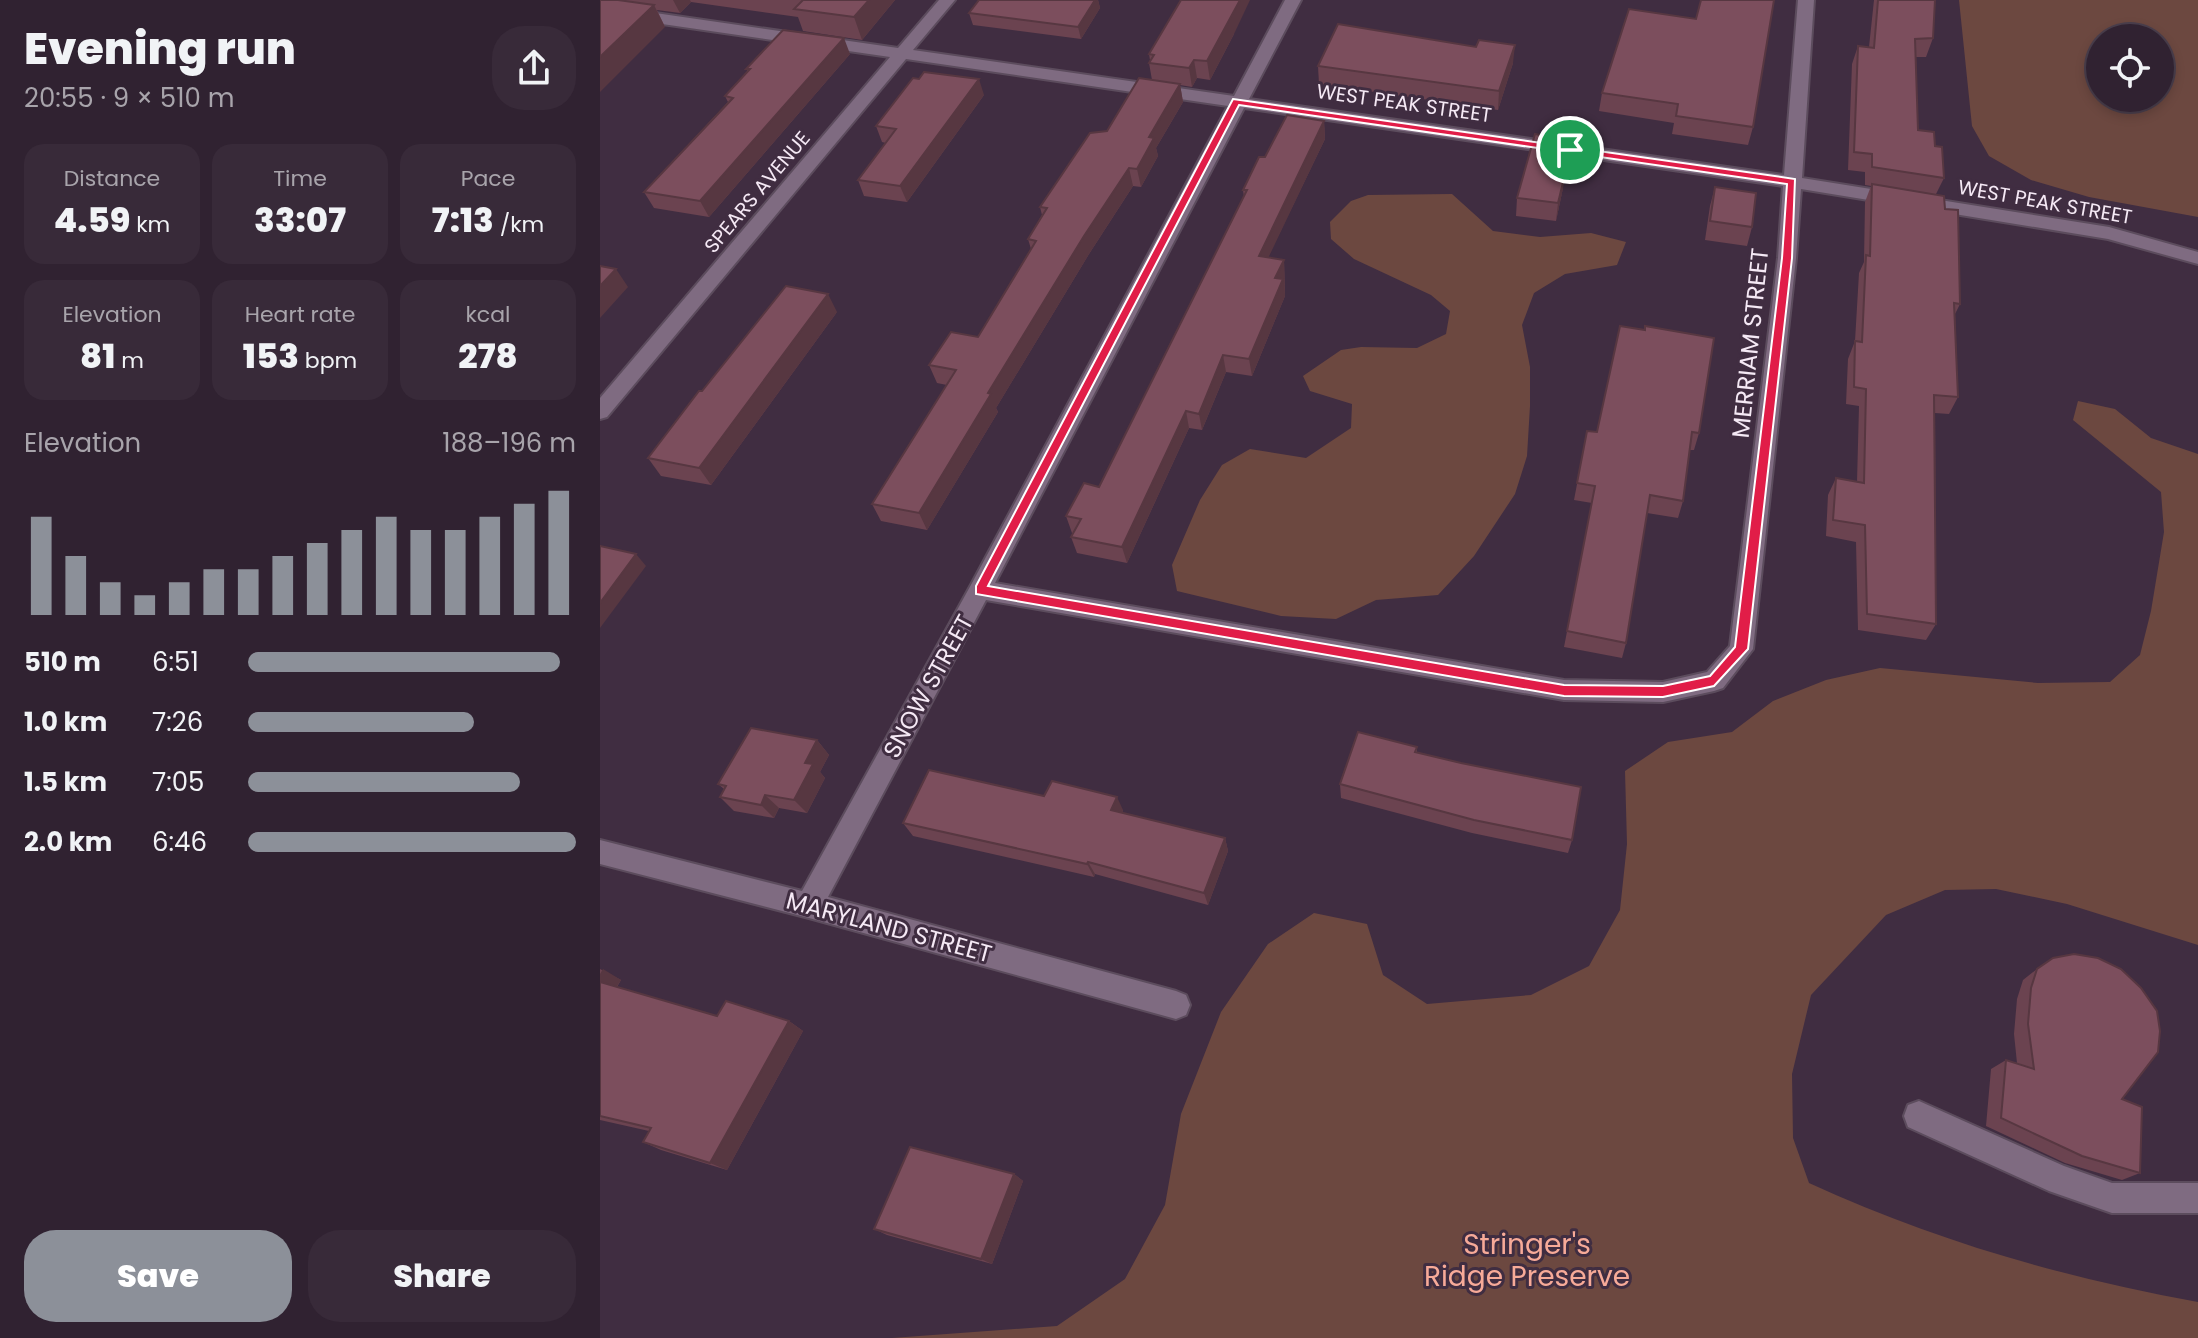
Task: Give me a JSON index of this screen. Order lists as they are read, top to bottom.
{
  "streets": {
    "street": [
      "WEST PEAK STREET",
      "SPEARS AVENUE",
      "MERRIAM STREET",
      "SNOW STREET",
      "MARYLAND STREET"
    ]
  },
  "crossings": [
    ["WEST PEAK STREET", "SPEARS AVENUE"],
    ["WEST PEAK STREET", "MERRIAM STREET"],
    ["WEST PEAK STREET", "SNOW STREET"],
    ["MERRIAM STREET", "SNOW STREET"],
    ["SNOW STREET", "MARYLAND STREET"]
  ],
  "parks": ["Stringer's Ridge Preserve"],
  "page": {
    "heading": ["Evening run", "20:55 · 9 × 510 m"],
    "stats": [
      ["Distance", "4.59 km"],
      ["Time", "33:07"],
      ["Pace", "7:13 /km"],
      ["Elevation", "81 m"],
      ["Heart rate", "153 bpm"],
      ["kcal", "278"]
    ],
    "chart": ["Elevation", "188–196 m"],
    "list": [
      {
        "name": "510 m",
        "note": "6:51"
      },
      {
        "name": "1.0 km",
        "note": "7:26"
      },
      {
        "name": "1.5 km",
        "note": "7:05"
      },
      {
        "name": "2.0 km",
        "note": "6:46"
      }
    ],
    "buttons": ["Save", "Share"]
  }
}
